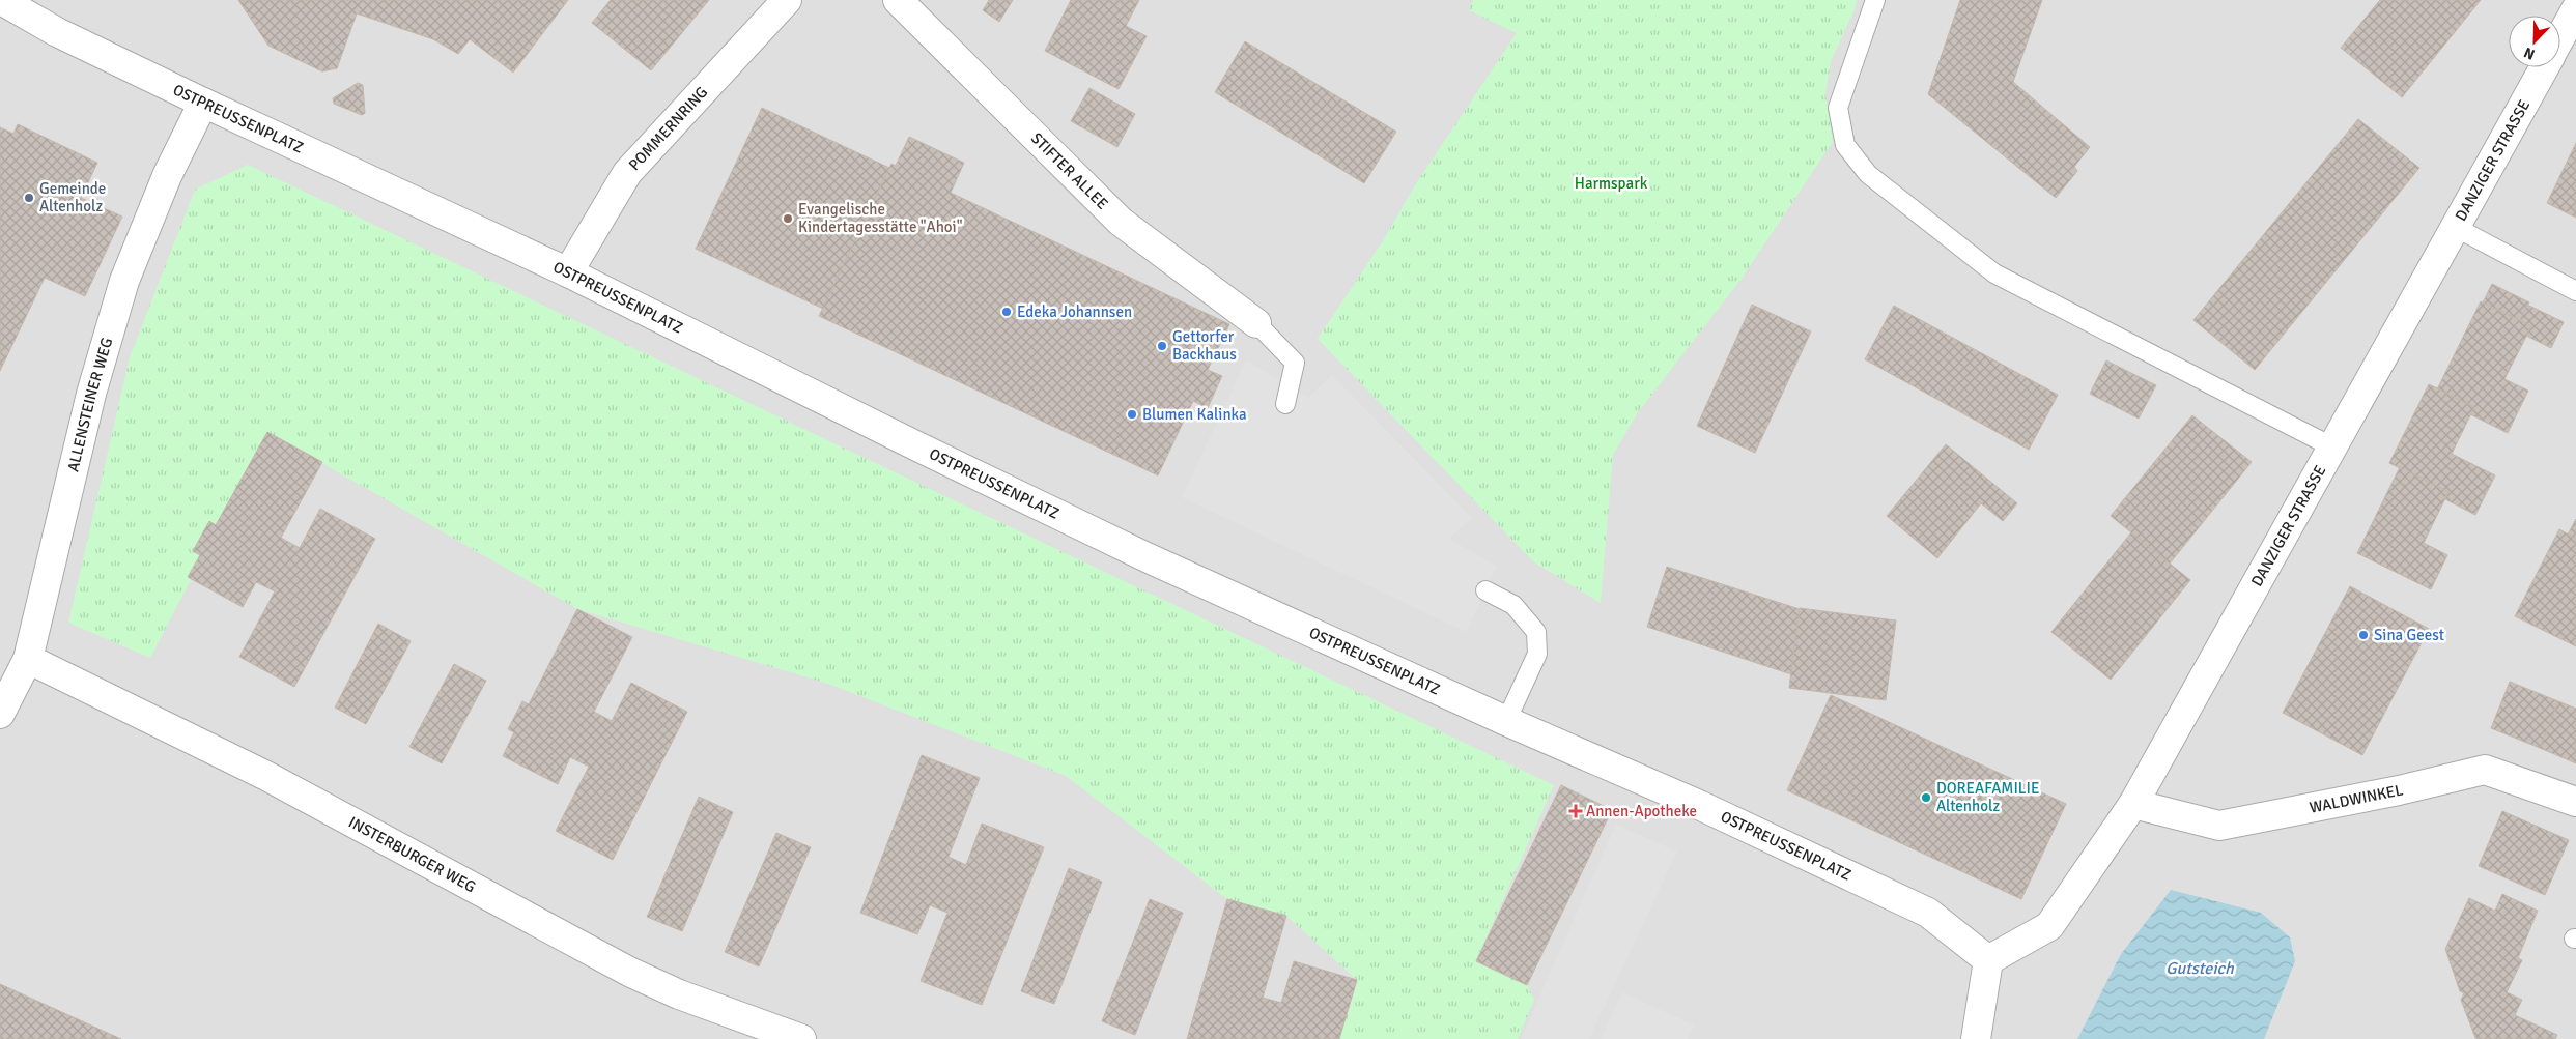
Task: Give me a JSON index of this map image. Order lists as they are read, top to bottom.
{
  "streets": {
    "street": [
      "OSTPREUSSENPLATZ",
      "POMMERNRING",
      "DANZIGER STRASSE",
      "STIFTER ALLEE",
      "ALLENSTEINER WEG",
      "WALDWINKEL",
      "INSTERBURGER WEG"
    ]
  },
  "crossings": [
    ["OSTPREUSSENPLATZ", "POMMERNRING"],
    ["OSTPREUSSENPLATZ", "DANZIGER STRASSE"],
    ["OSTPREUSSENPLATZ", "ALLENSTEINER WEG"],
    ["DANZIGER STRASSE", "WALDWINKEL"],
    ["ALLENSTEINER WEG", "INSTERBURGER WEG"]
  ],
  "water": ["Gutsteich"],
  "parks": ["Harmspark"],
  "places": {
    "other": [
      "Gemeinde Altenholz",
      "Evangelische Kindertagesstätte \"Ahoi\"",
      "Edeka Johannsen",
      "Gettorfer Backhaus",
      "Blumen Kalinka",
      "Sina Geest",
      "DOREAFAMILIE Altenholz"
    ],
    "health": ["Annen-Apotheke"]
  },
  "north": "bottom left"
}
